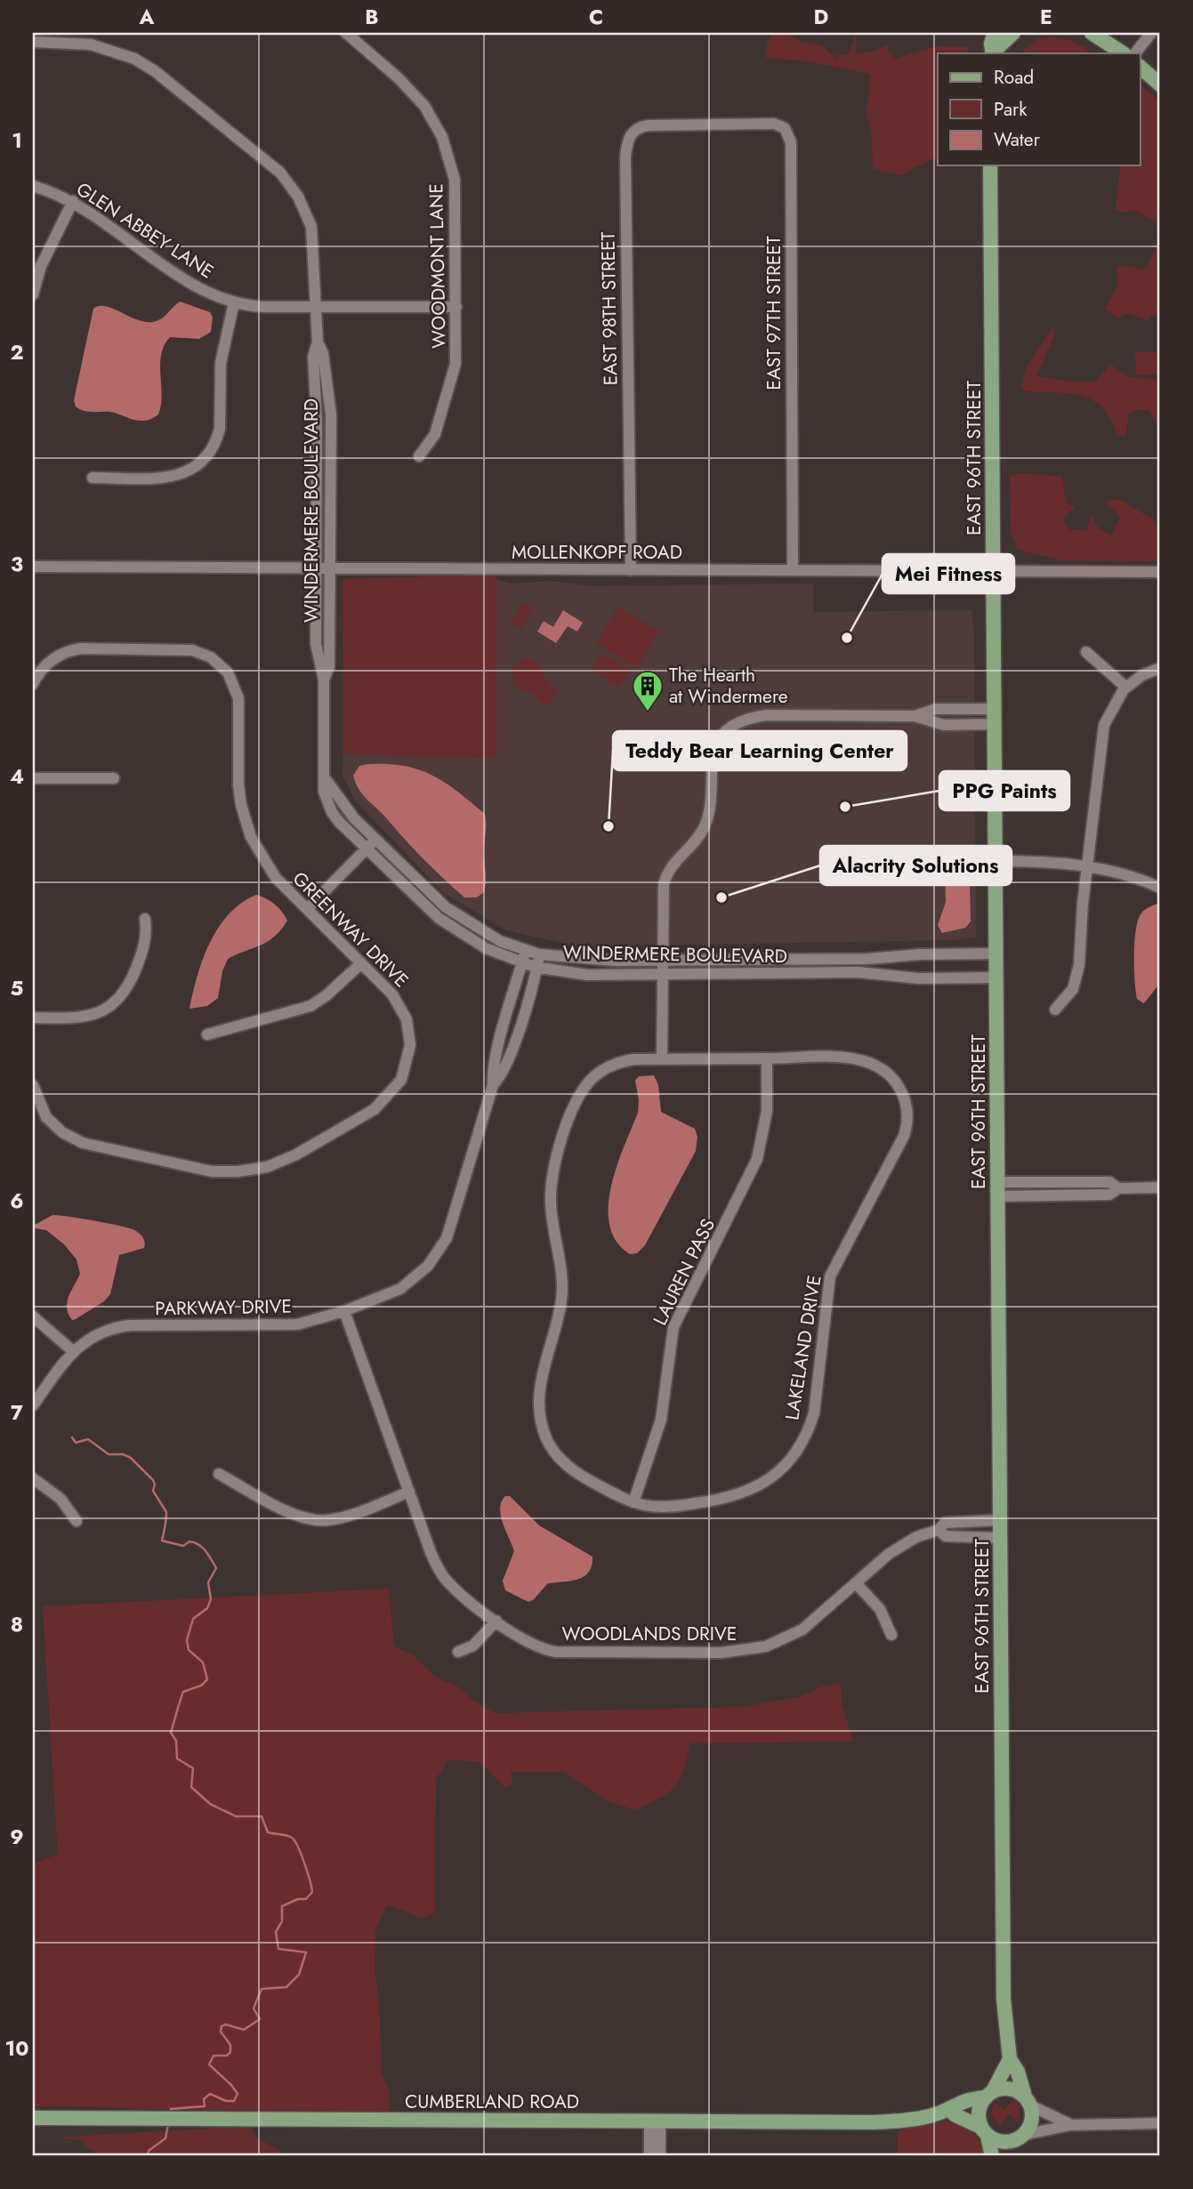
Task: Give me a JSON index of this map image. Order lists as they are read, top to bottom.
{
  "streets": {
    "main road": ["EAST 96TH STREET", "CUMBERLAND ROAD"],
    "street": [
      "GLEN ABBEY LANE",
      "WOODMONT LANE",
      "EAST 98TH STREET",
      "EAST 97TH STREET",
      "WINDERMERE BOULEVARD",
      "MOLLENKOPF ROAD",
      "GREENWAY DRIVE",
      "LAUREN PASS",
      "PARKWAY DRIVE",
      "LAKELAND DRIVE",
      "WOODLANDS DRIVE"
    ]
  },
  "crossings": [
    ["GLEN ABBEY LANE", "WOODMONT LANE"],
    ["GLEN ABBEY LANE", "WINDERMERE BOULEVARD"],
    ["EAST 98TH STREET", "EAST 97TH STREET"],
    ["EAST 98TH STREET", "MOLLENKOPF ROAD"],
    ["EAST 97TH STREET", "MOLLENKOPF ROAD"],
    ["EAST 96TH STREET", "WINDERMERE BOULEVARD"],
    ["EAST 96TH STREET", "MOLLENKOPF ROAD"],
    ["EAST 96TH STREET", "WOODLANDS DRIVE"],
    ["EAST 96TH STREET", "CUMBERLAND ROAD"],
    ["WINDERMERE BOULEVARD", "MOLLENKOPF ROAD"],
    ["WINDERMERE BOULEVARD", "PARKWAY DRIVE"],
    ["LAUREN PASS", "LAKELAND DRIVE"],
    ["PARKWAY DRIVE", "WOODLANDS DRIVE"]
  ],
  "places": {
    "other": [
      "Mei Fitness",
      "PPG Paints",
      "Teddy Bear Learning Center",
      "Alacrity Solutions"
    ],
    "building": ["The Hearth at Windermere"]
  },
  "legend": ["Road", "Park", "Water"],
  "grid": {
    "columns": [
      "A",
      "B",
      "C",
      "D",
      "E"
    ],
    "rows": [
      "1",
      "2",
      "3",
      "4",
      "5",
      "6",
      "7",
      "8",
      "9",
      "10"
    ]
  }
}
